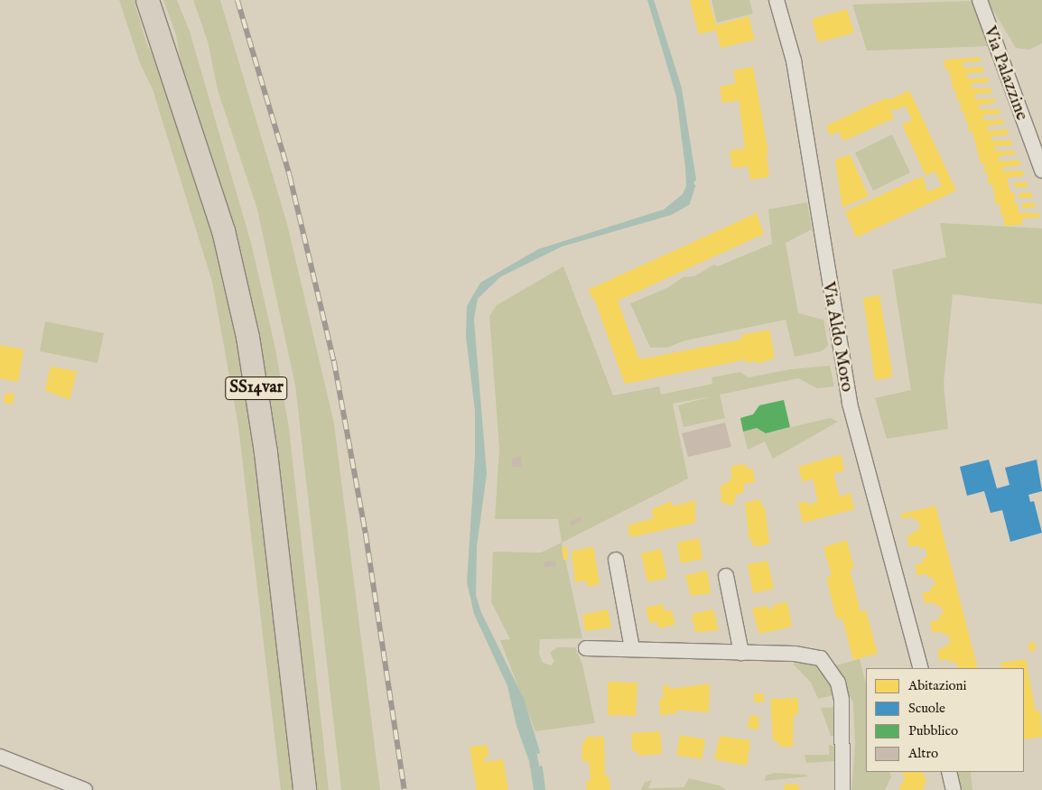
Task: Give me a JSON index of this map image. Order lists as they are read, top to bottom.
{
  "streets": {
    "highway": ["SS14var"],
    "street": ["Via Palazzine", "Via Aldo Moro"]
  },
  "legend": [
    "Abitazioni",
    "Scuole",
    "Pubblico",
    "Altro"
  ]
}
